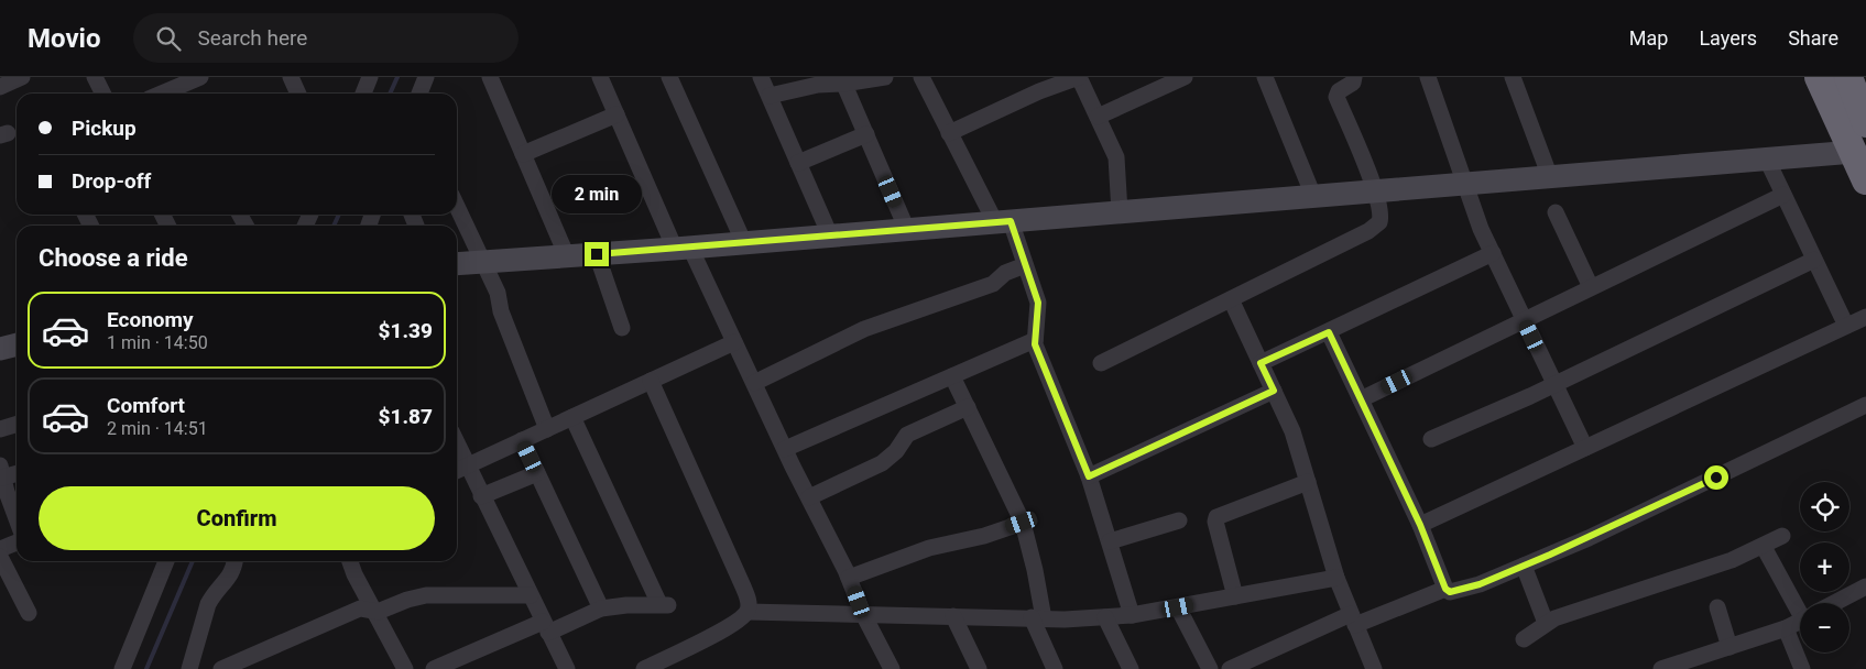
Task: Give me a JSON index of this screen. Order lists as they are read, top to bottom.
{
  "page": {
    "header": "Movio",
    "search": "Search here",
    "nav": ["Map", "Layers", "Share"],
    "banner": ["Pickup", "Drop-off"],
    "bubble": "2 min",
    "heading": "Choose a ride",
    "list": [
      {
        "name": "Economy",
        "note": "1 min · 14:50",
        "value": "$1.39"
      },
      {
        "name": "Comfort",
        "note": "2 min · 14:51",
        "value": "$1.87"
      }
    ],
    "buttons": "Confirm",
    "map_buttons": ["+", "−"]
  }
}
